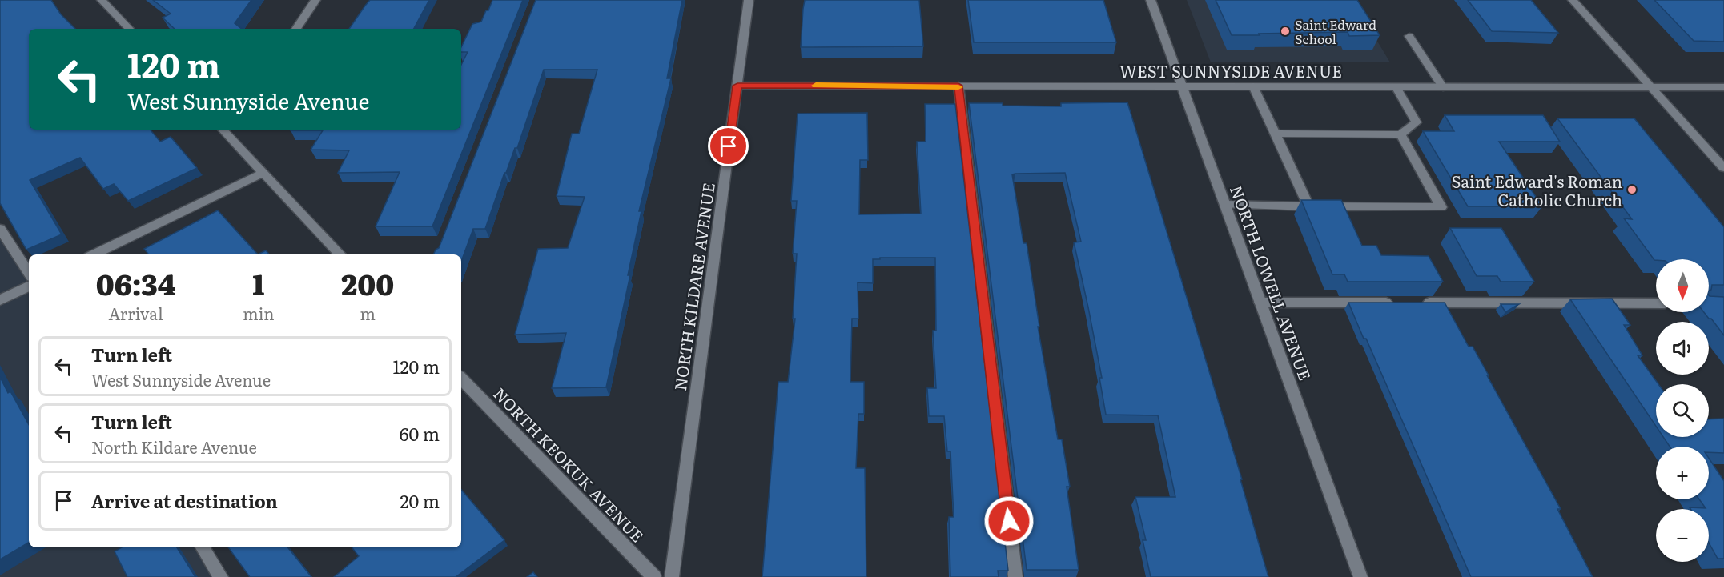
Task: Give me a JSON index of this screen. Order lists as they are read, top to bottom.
{
  "streets": {
    "street": [
      "WEST SUNNYSIDE AVENUE",
      "NORTH LOWELL AVENUE",
      "NORTH KILDARE AVENUE",
      "NORTH KEOKUK AVENUE"
    ]
  },
  "crossings": [
    ["WEST SUNNYSIDE AVENUE", "NORTH LOWELL AVENUE"],
    ["WEST SUNNYSIDE AVENUE", "NORTH KILDARE AVENUE"]
  ],
  "places": ["Saint Edward School", "Saint Edward's Roman Catholic Church"],
  "north": "bottom",
  "page": {
    "turn": ["120 m", "West Sunnyside Avenue"],
    "eta": [
      "06:34",
      "Arrival",
      "1",
      "min",
      "200",
      "m"
    ],
    "map_buttons": ["+", "−"],
    "list": [
      {
        "name": "Turn left",
        "note": "West Sunnyside Avenue",
        "value": "120 m"
      },
      {
        "name": "Turn left",
        "note": "North Kildare Avenue",
        "value": "60 m"
      },
      {
        "name": "Arrive at destination",
        "value": "20 m"
      }
    ]
  }
}
